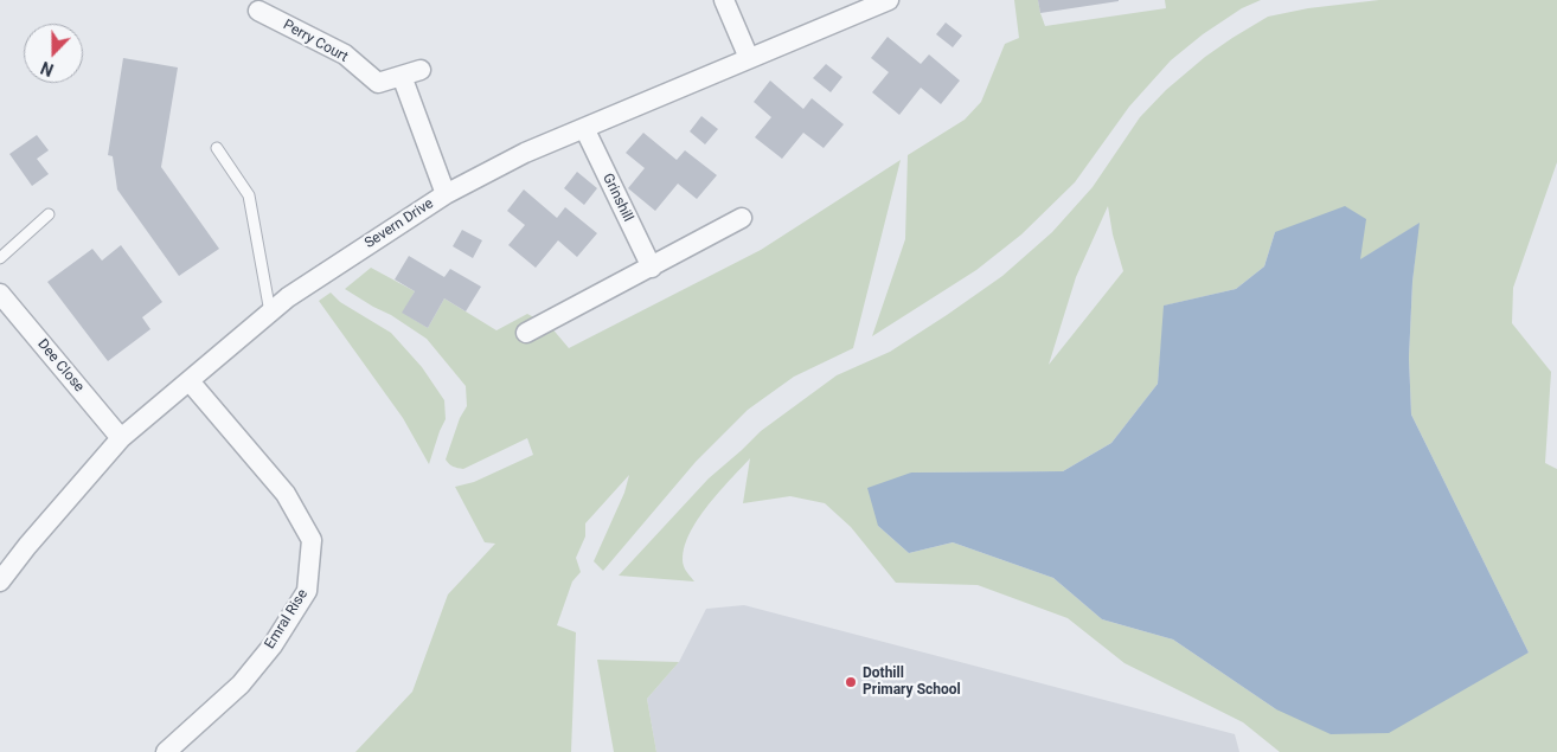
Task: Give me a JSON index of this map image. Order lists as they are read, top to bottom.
{
  "streets": {
    "street": [
      "Perry Court",
      "Grinshill",
      "Severn Drive",
      "Dee Close",
      "Emral Rise"
    ]
  },
  "crossings": [
    ["Grinshill", "Severn Drive"],
    ["Severn Drive", "Dee Close"],
    ["Severn Drive", "Emral Rise"]
  ],
  "places": ["Dothill Primary School"],
  "north": "bottom"
}
